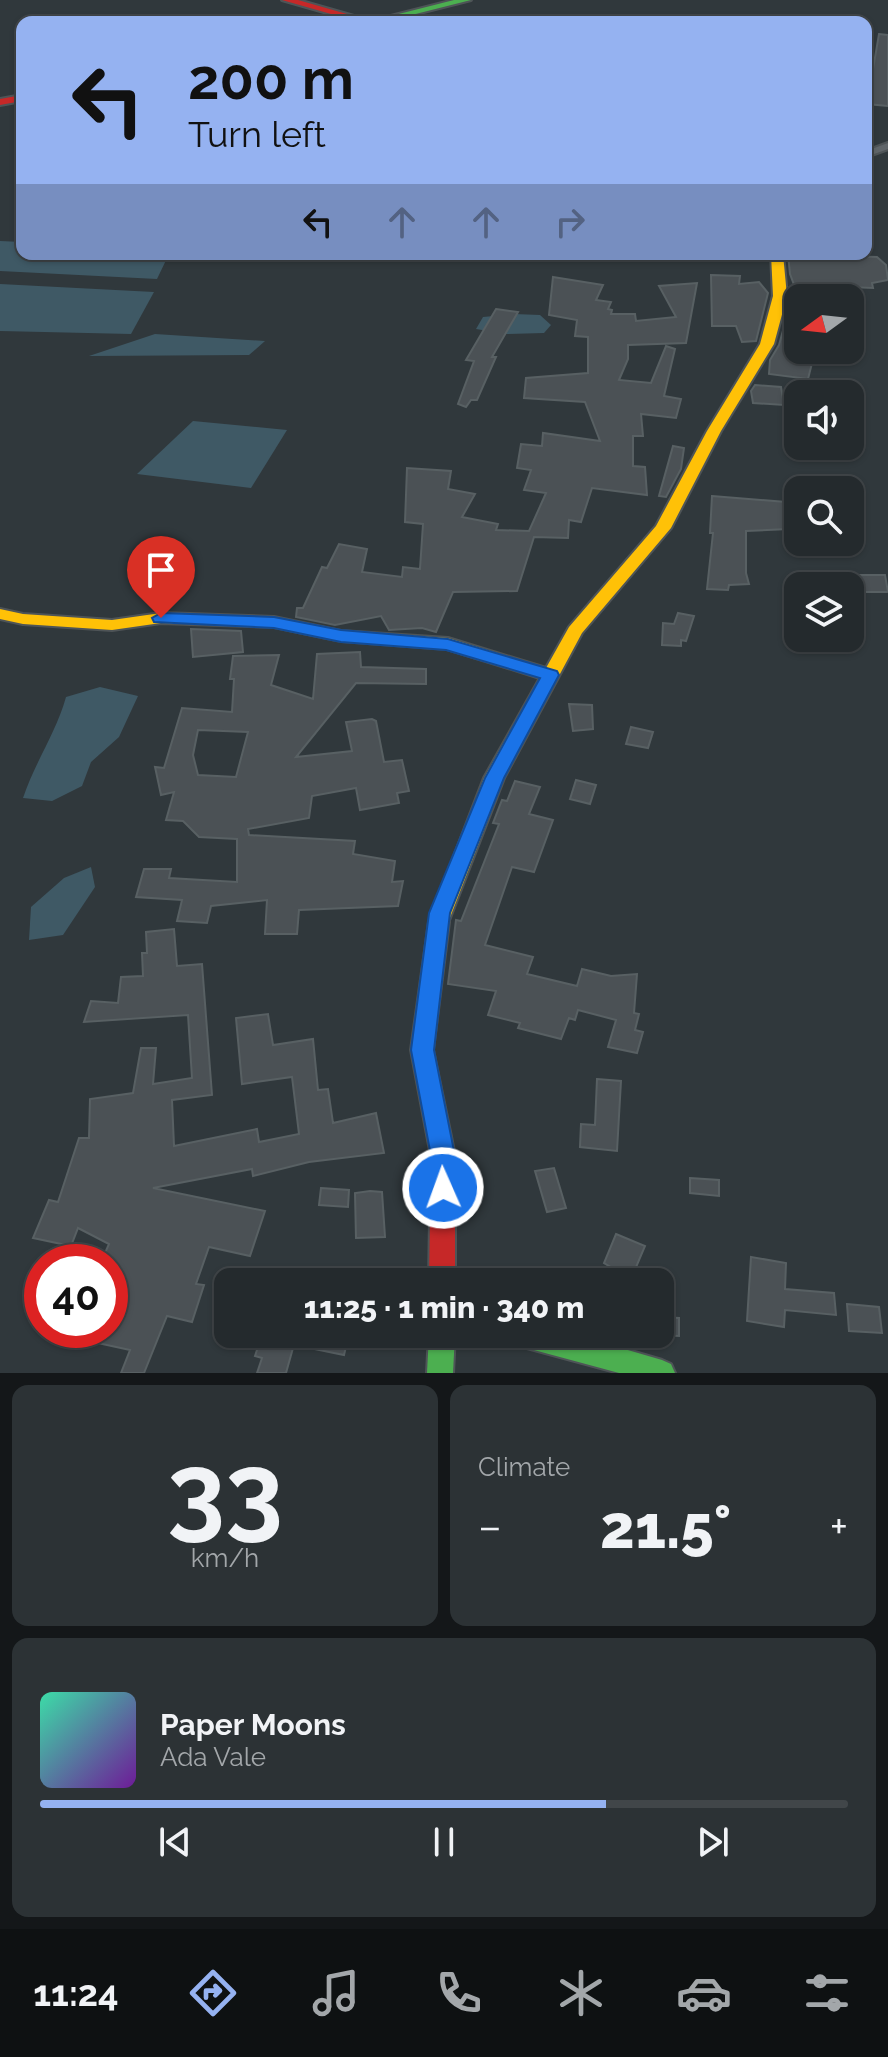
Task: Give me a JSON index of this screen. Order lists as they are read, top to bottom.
{
  "north": "left",
  "page": {
    "turn": ["200 m", "Turn left"],
    "limit": "40",
    "trip": "11:25 · 1 min · 340 m",
    "tile": [
      ["33", "km/h"],
      "Climate"
    ],
    "heat": ["−", "21.5°", "+"],
    "song": ["Paper Moons", "Ada Vale"],
    "tabs": "11:24"
  }
}
